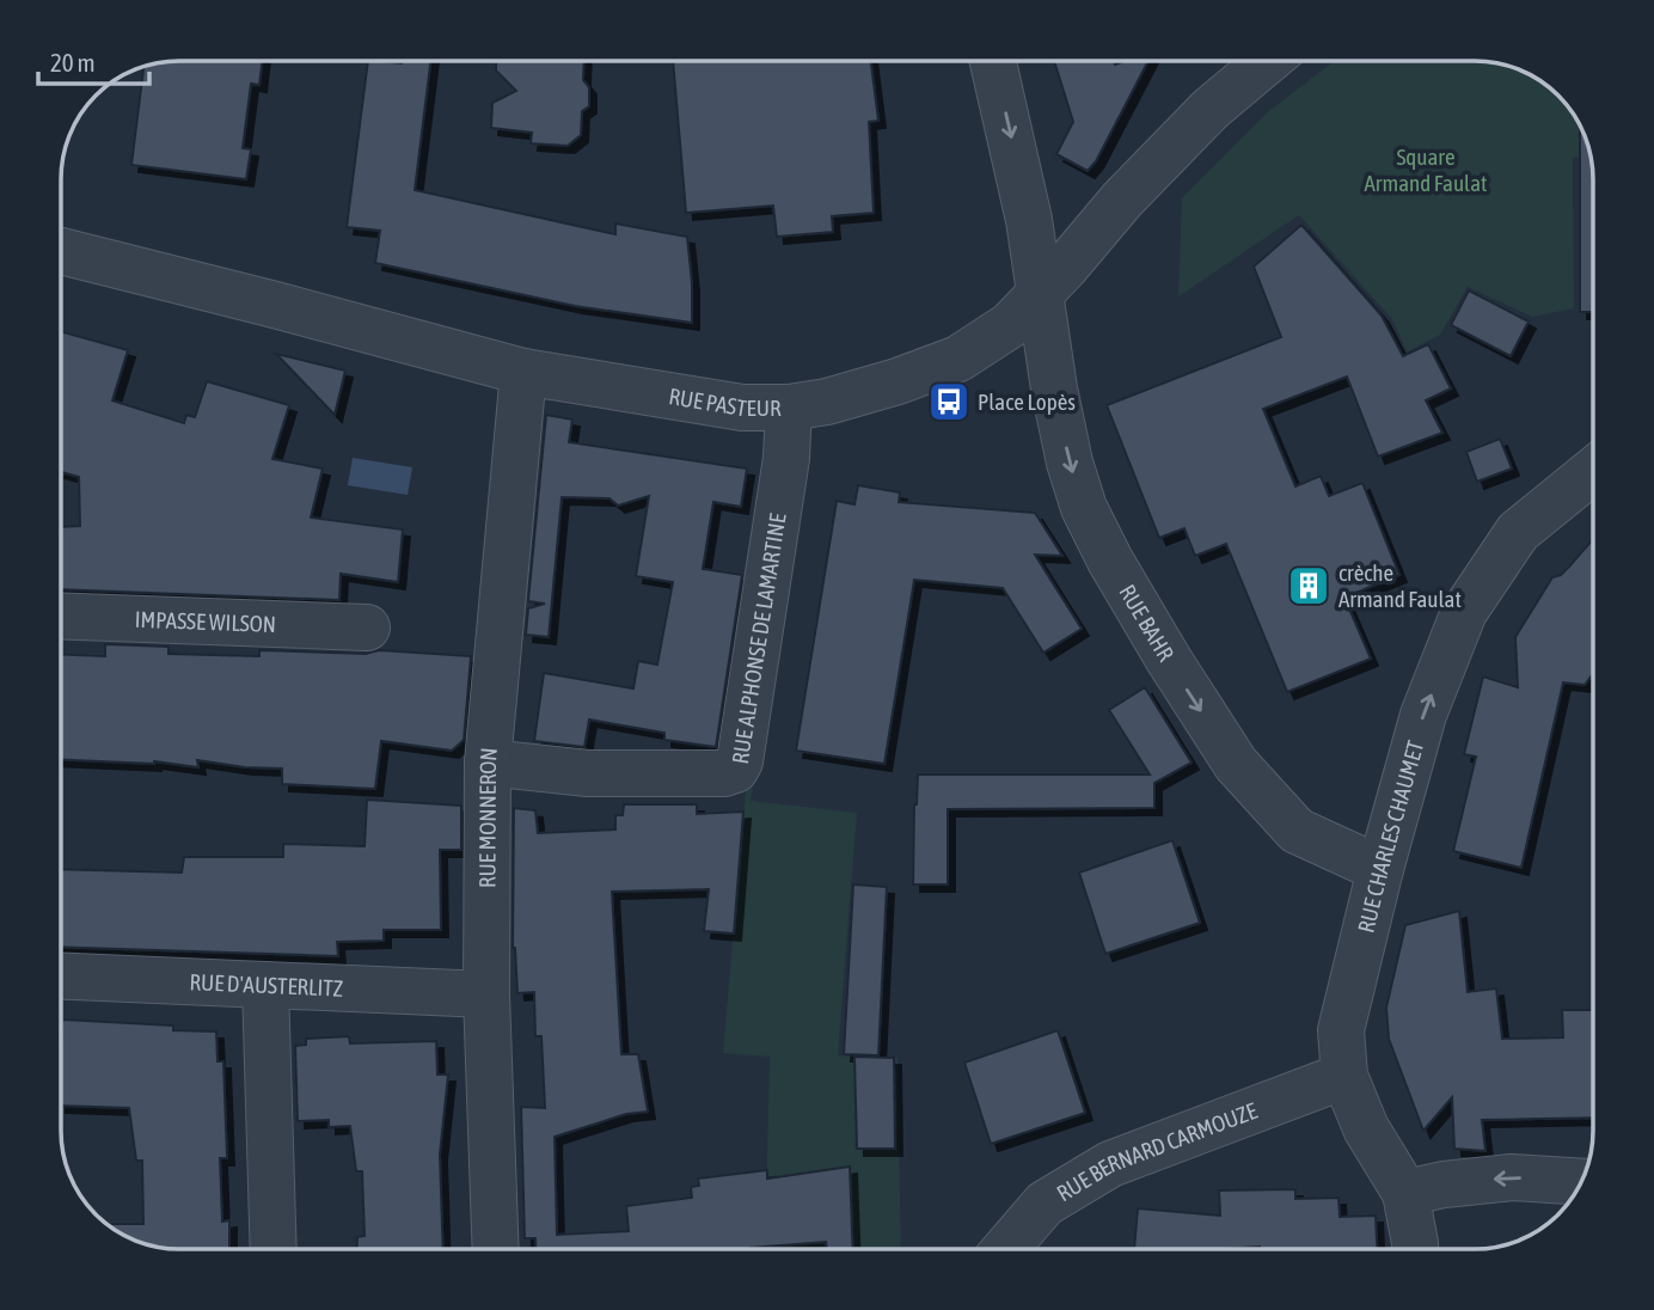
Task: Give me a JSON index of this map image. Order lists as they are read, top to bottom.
{
  "streets": {
    "street": [
      "RUE PASTEUR",
      "IMPASSE WILSON",
      "RUE BAHR",
      "RUE ALPHONSE DE LAMARTINE",
      "RUE MONNERON",
      "RUE CHARLES CHAUMET",
      "RUE D'AUSTERLITZ",
      "RUE BERNARD CARMOUZE"
    ]
  },
  "crossings": [
    ["RUE PASTEUR", "RUE BAHR"],
    ["RUE PASTEUR", "RUE ALPHONSE DE LAMARTINE"],
    ["RUE PASTEUR", "RUE MONNERON"],
    ["RUE BAHR", "RUE CHARLES CHAUMET"],
    ["RUE ALPHONSE DE LAMARTINE", "RUE MONNERON"],
    ["RUE MONNERON", "RUE D'AUSTERLITZ"],
    ["RUE CHARLES CHAUMET", "RUE BERNARD CARMOUZE"]
  ],
  "one_way": ["RUE BAHR", "RUE CHARLES CHAUMET"],
  "parks": ["Square Armand Faulat"],
  "places": {
    "bus stop": ["Place Lopès"],
    "building": ["crèche Armand Faulat"]
  },
  "scale_bar": "20 m"
}
